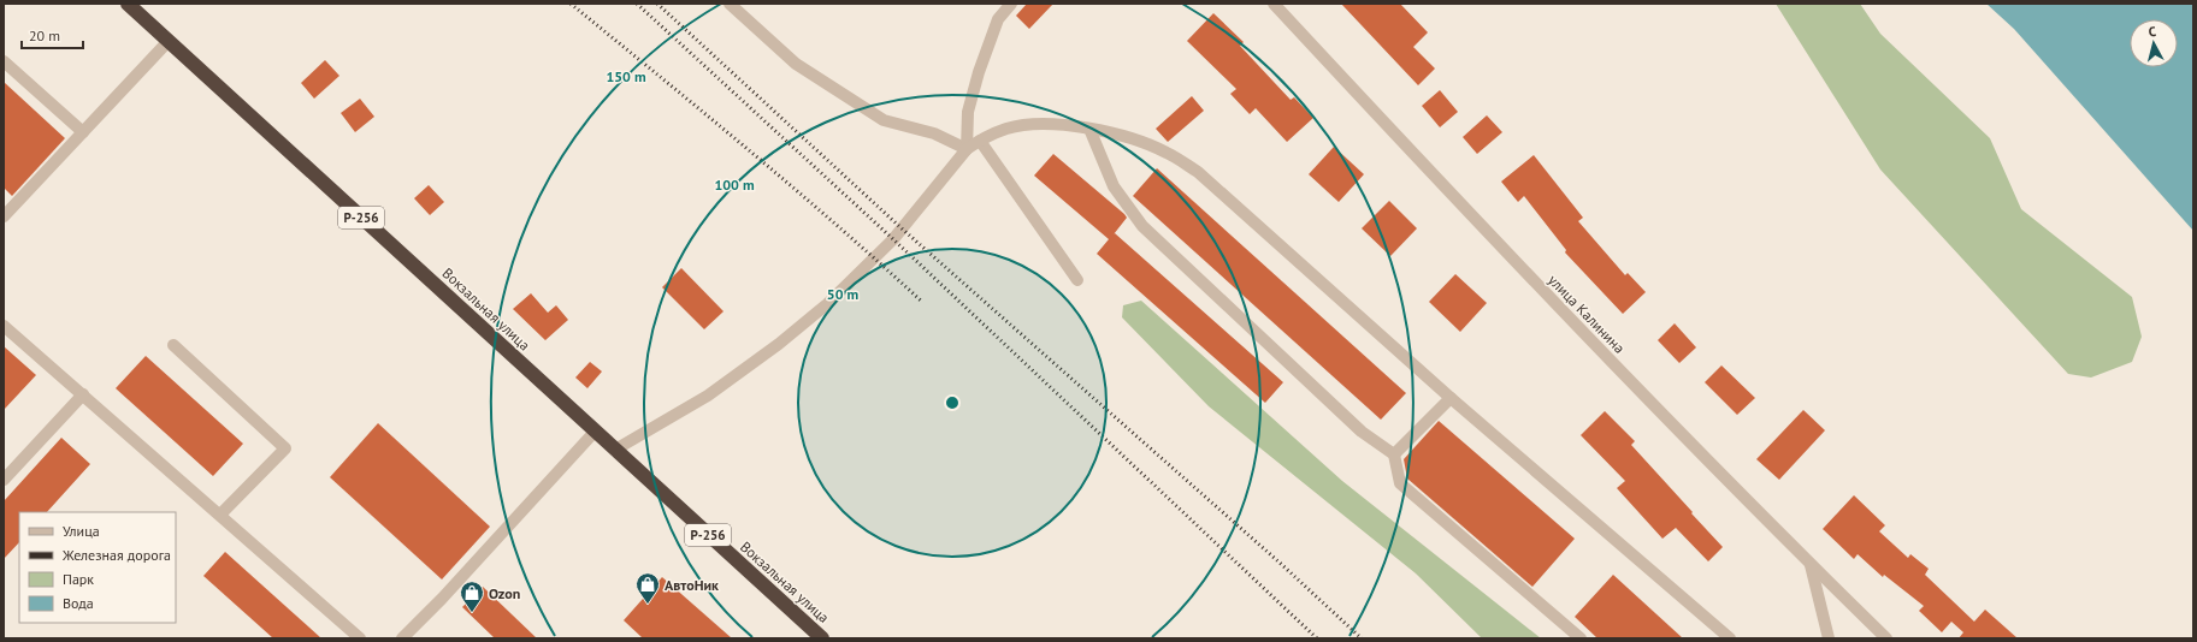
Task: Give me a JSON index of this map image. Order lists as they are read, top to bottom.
{
  "streets": {
    "highway": ["Р-256", "Вокзальная улица"],
    "street": ["улица Калинина"]
  },
  "places": {
    "shop": ["АвтоНик", "Ozon"]
  },
  "legend": [
    "Улица",
    "Железная дорога",
    "Парк",
    "Вода"
  ],
  "scale_bar": "20 m",
  "north": "top",
  "rings": ["150 m", "100 m", "50 m"]
}
